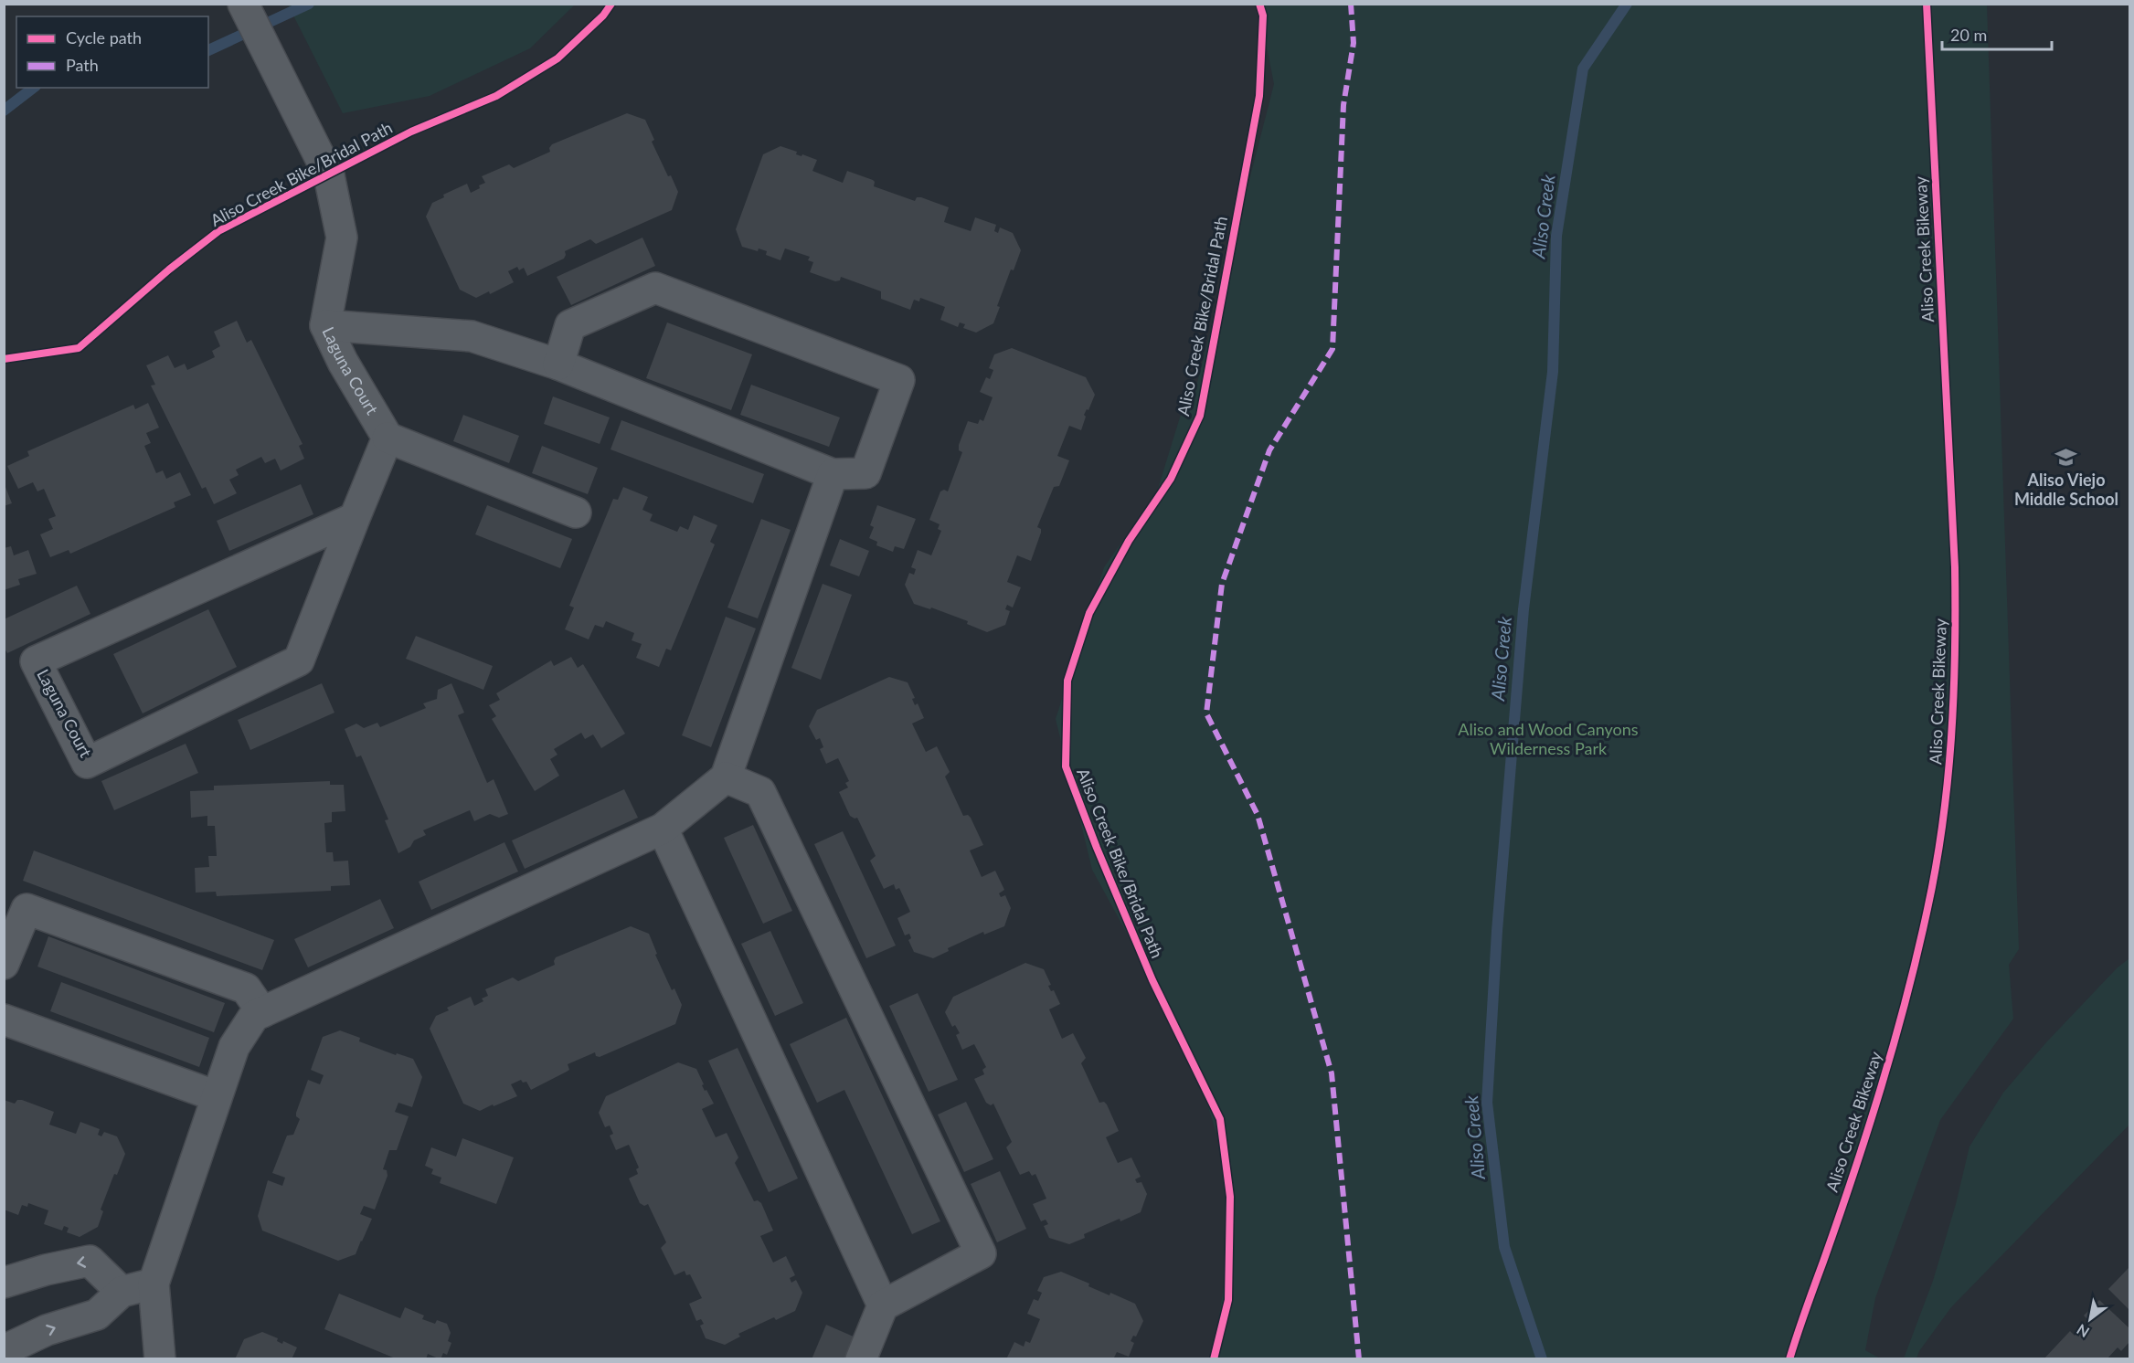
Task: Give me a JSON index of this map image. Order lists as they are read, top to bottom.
{
  "streets": {
    "street": ["Laguna Court"],
    "cycle path": ["Aliso Creek Bike/Bridal Path", "Aliso Creek Bikeway"]
  },
  "water": ["Aliso Creek"],
  "parks": ["Aliso and Wood Canyons Wilderness Park"],
  "places": {
    "school or university": ["Aliso Viejo Middle School"]
  },
  "legend": ["Cycle path", "Path"],
  "scale_bar": "20 m",
  "north": "bottom left"
}
